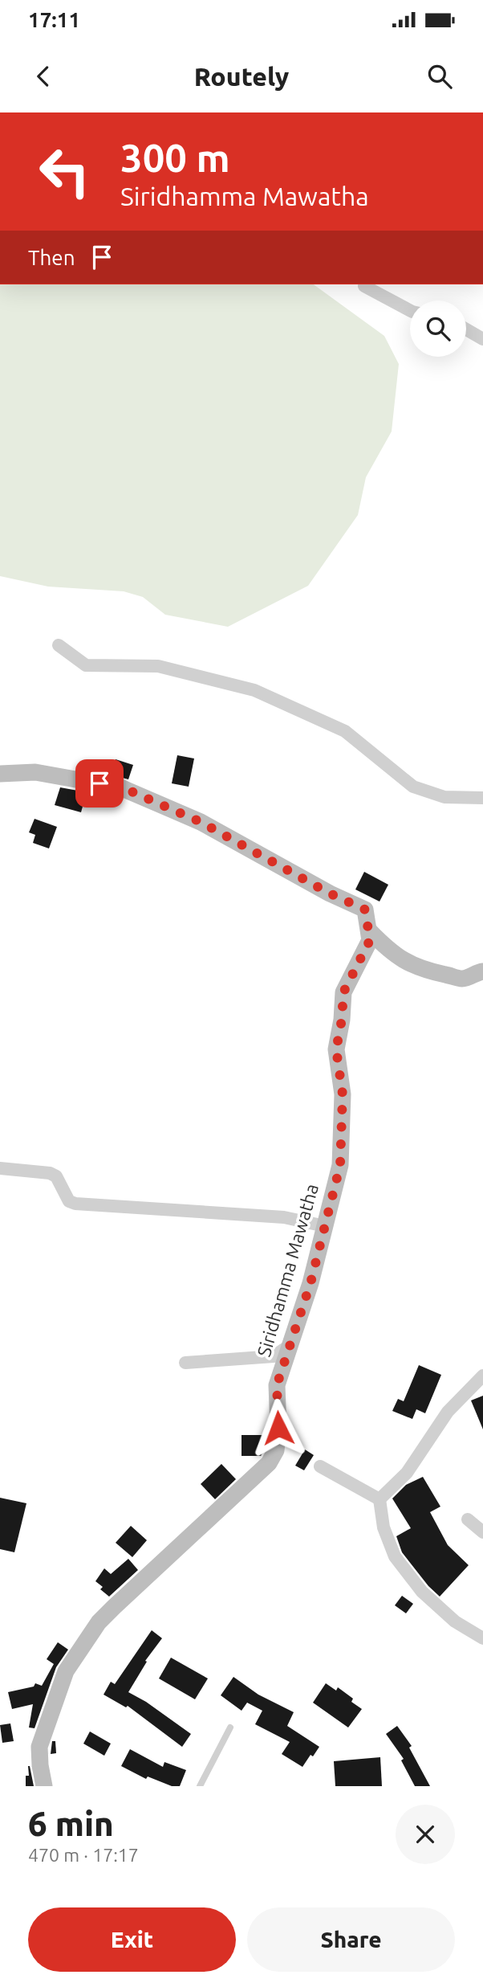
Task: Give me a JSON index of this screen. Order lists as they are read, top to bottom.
{
  "streets": {
    "street": ["Siridhamma Mawatha"]
  },
  "page": {
    "status": "17:11",
    "header": "Routely",
    "turn": ["300 m", "Siridhamma Mawatha"],
    "then": "Then",
    "heading": ["6 min", "470 m · 17:17"],
    "buttons": ["Exit", "Share"]
  }
}
